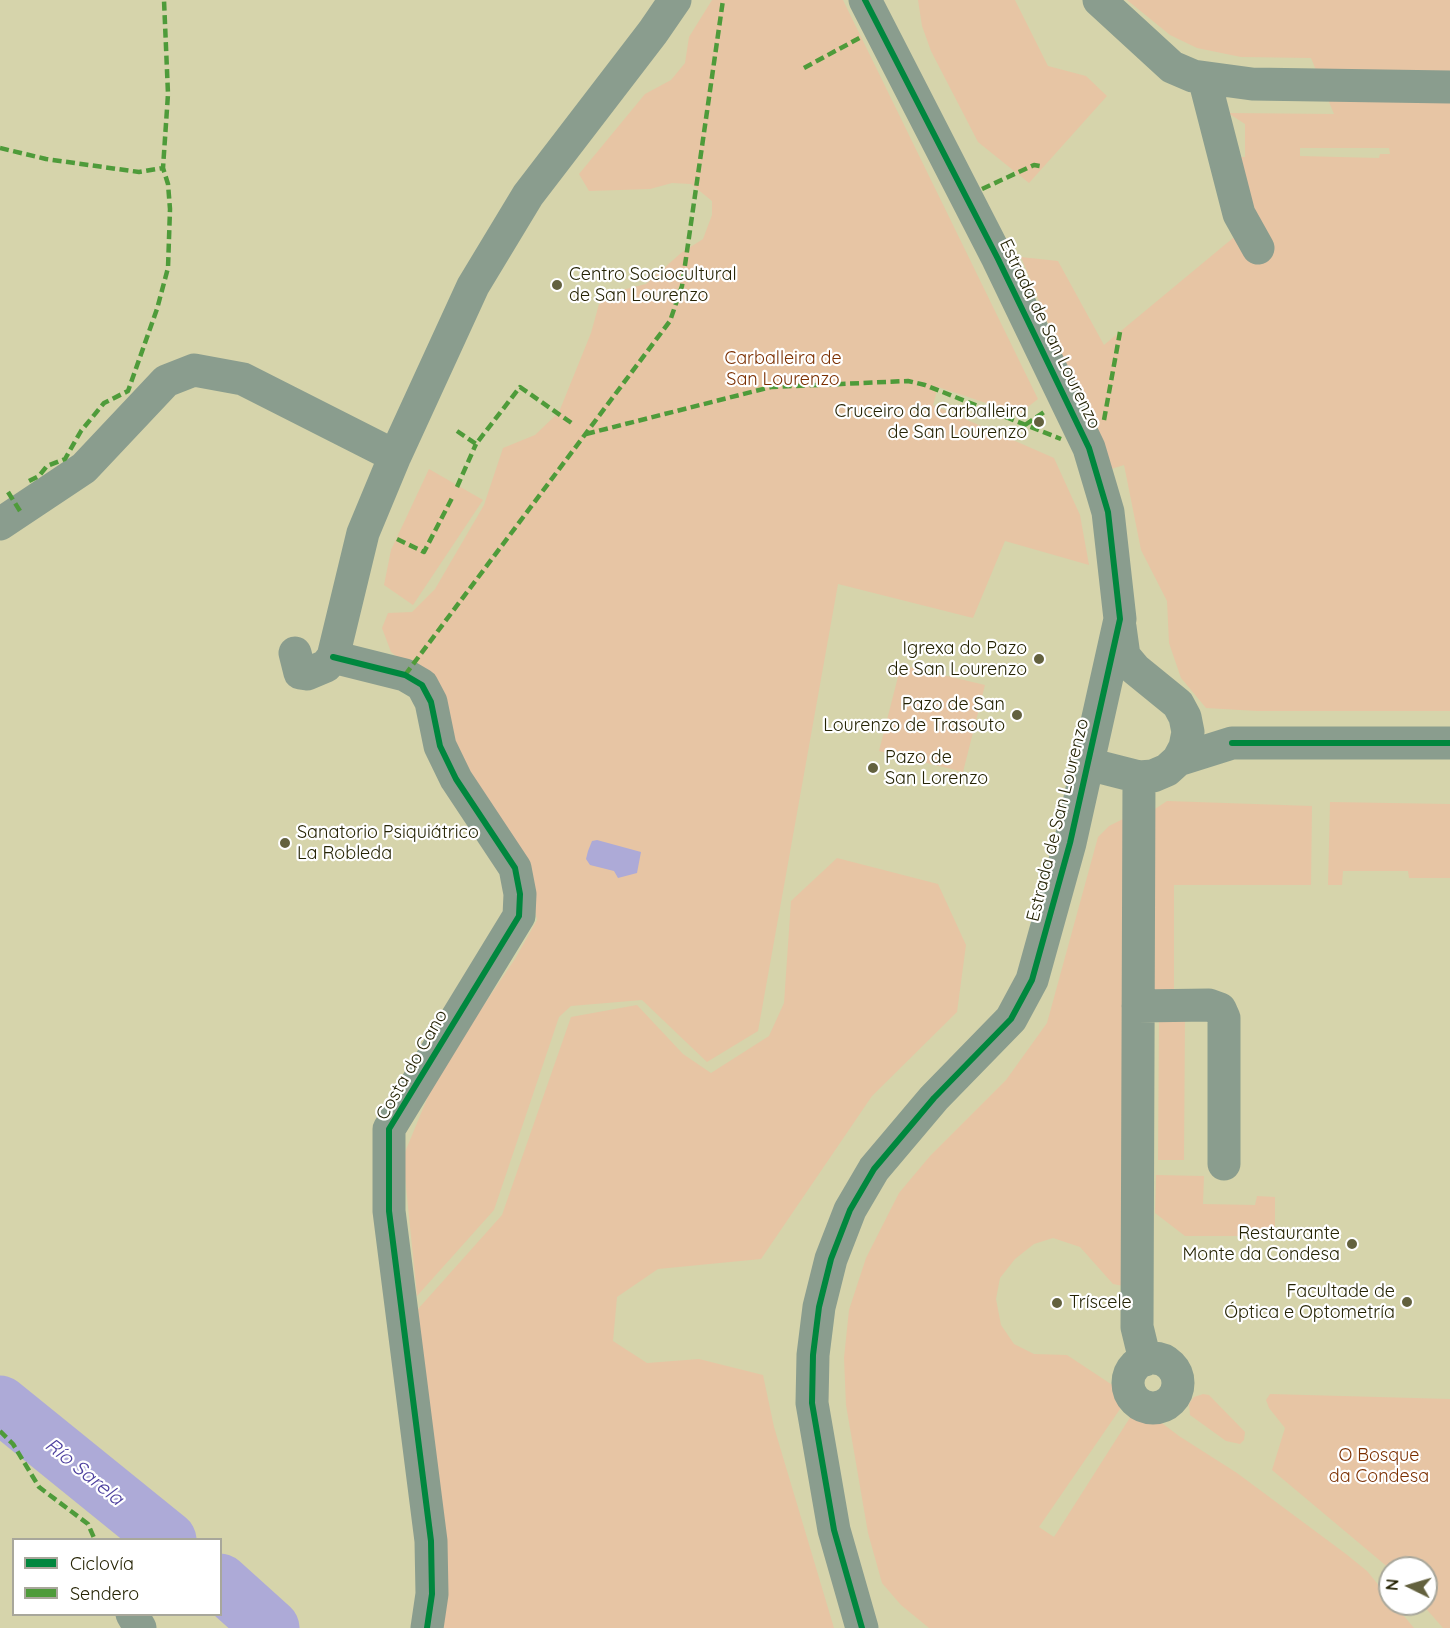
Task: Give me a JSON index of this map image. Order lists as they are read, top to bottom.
{
  "streets": {
    "street": ["Estrada de San Lourenzo", "Costa do Cano"]
  },
  "water": ["Río Sarela"],
  "parks": ["Carballeira de San Lourenzo", "O Bosque da Condesa"],
  "places": [
    "Centro Sociocultural de San Lourenzo",
    "Cruceiro da Carballeira de San Lourenzo",
    "Igrexa do Pazo de San Lourenzo",
    "Pazo de San Lourenzo de Trasouto",
    "Pazo de San Lorenzo",
    "Sanatorio Psiquiátrico La Robleda",
    "Restaurante Monte da Condesa",
    "Facultade de Óptica e Optometría",
    "Tríscele"
  ],
  "legend": ["Ciclovía", "Sendero"],
  "north": "left"
}
